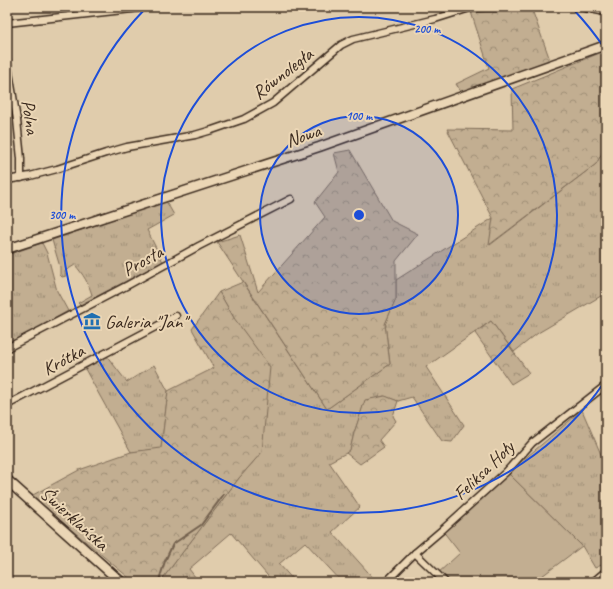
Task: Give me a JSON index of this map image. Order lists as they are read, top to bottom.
{
  "streets": {
    "main road": ["Świerklańska"],
    "street": [
      "Równoległa",
      "Polna",
      "Nowa",
      "Prosta",
      "Krótka",
      "Feliksa Hoły"
    ]
  },
  "crossings": [
    ["Równoległa", "Polna"]
  ],
  "places": {
    "museum": ["Galeria \"Jan\""]
  },
  "rings": ["200 m", "100 m", "300 m"]
}
